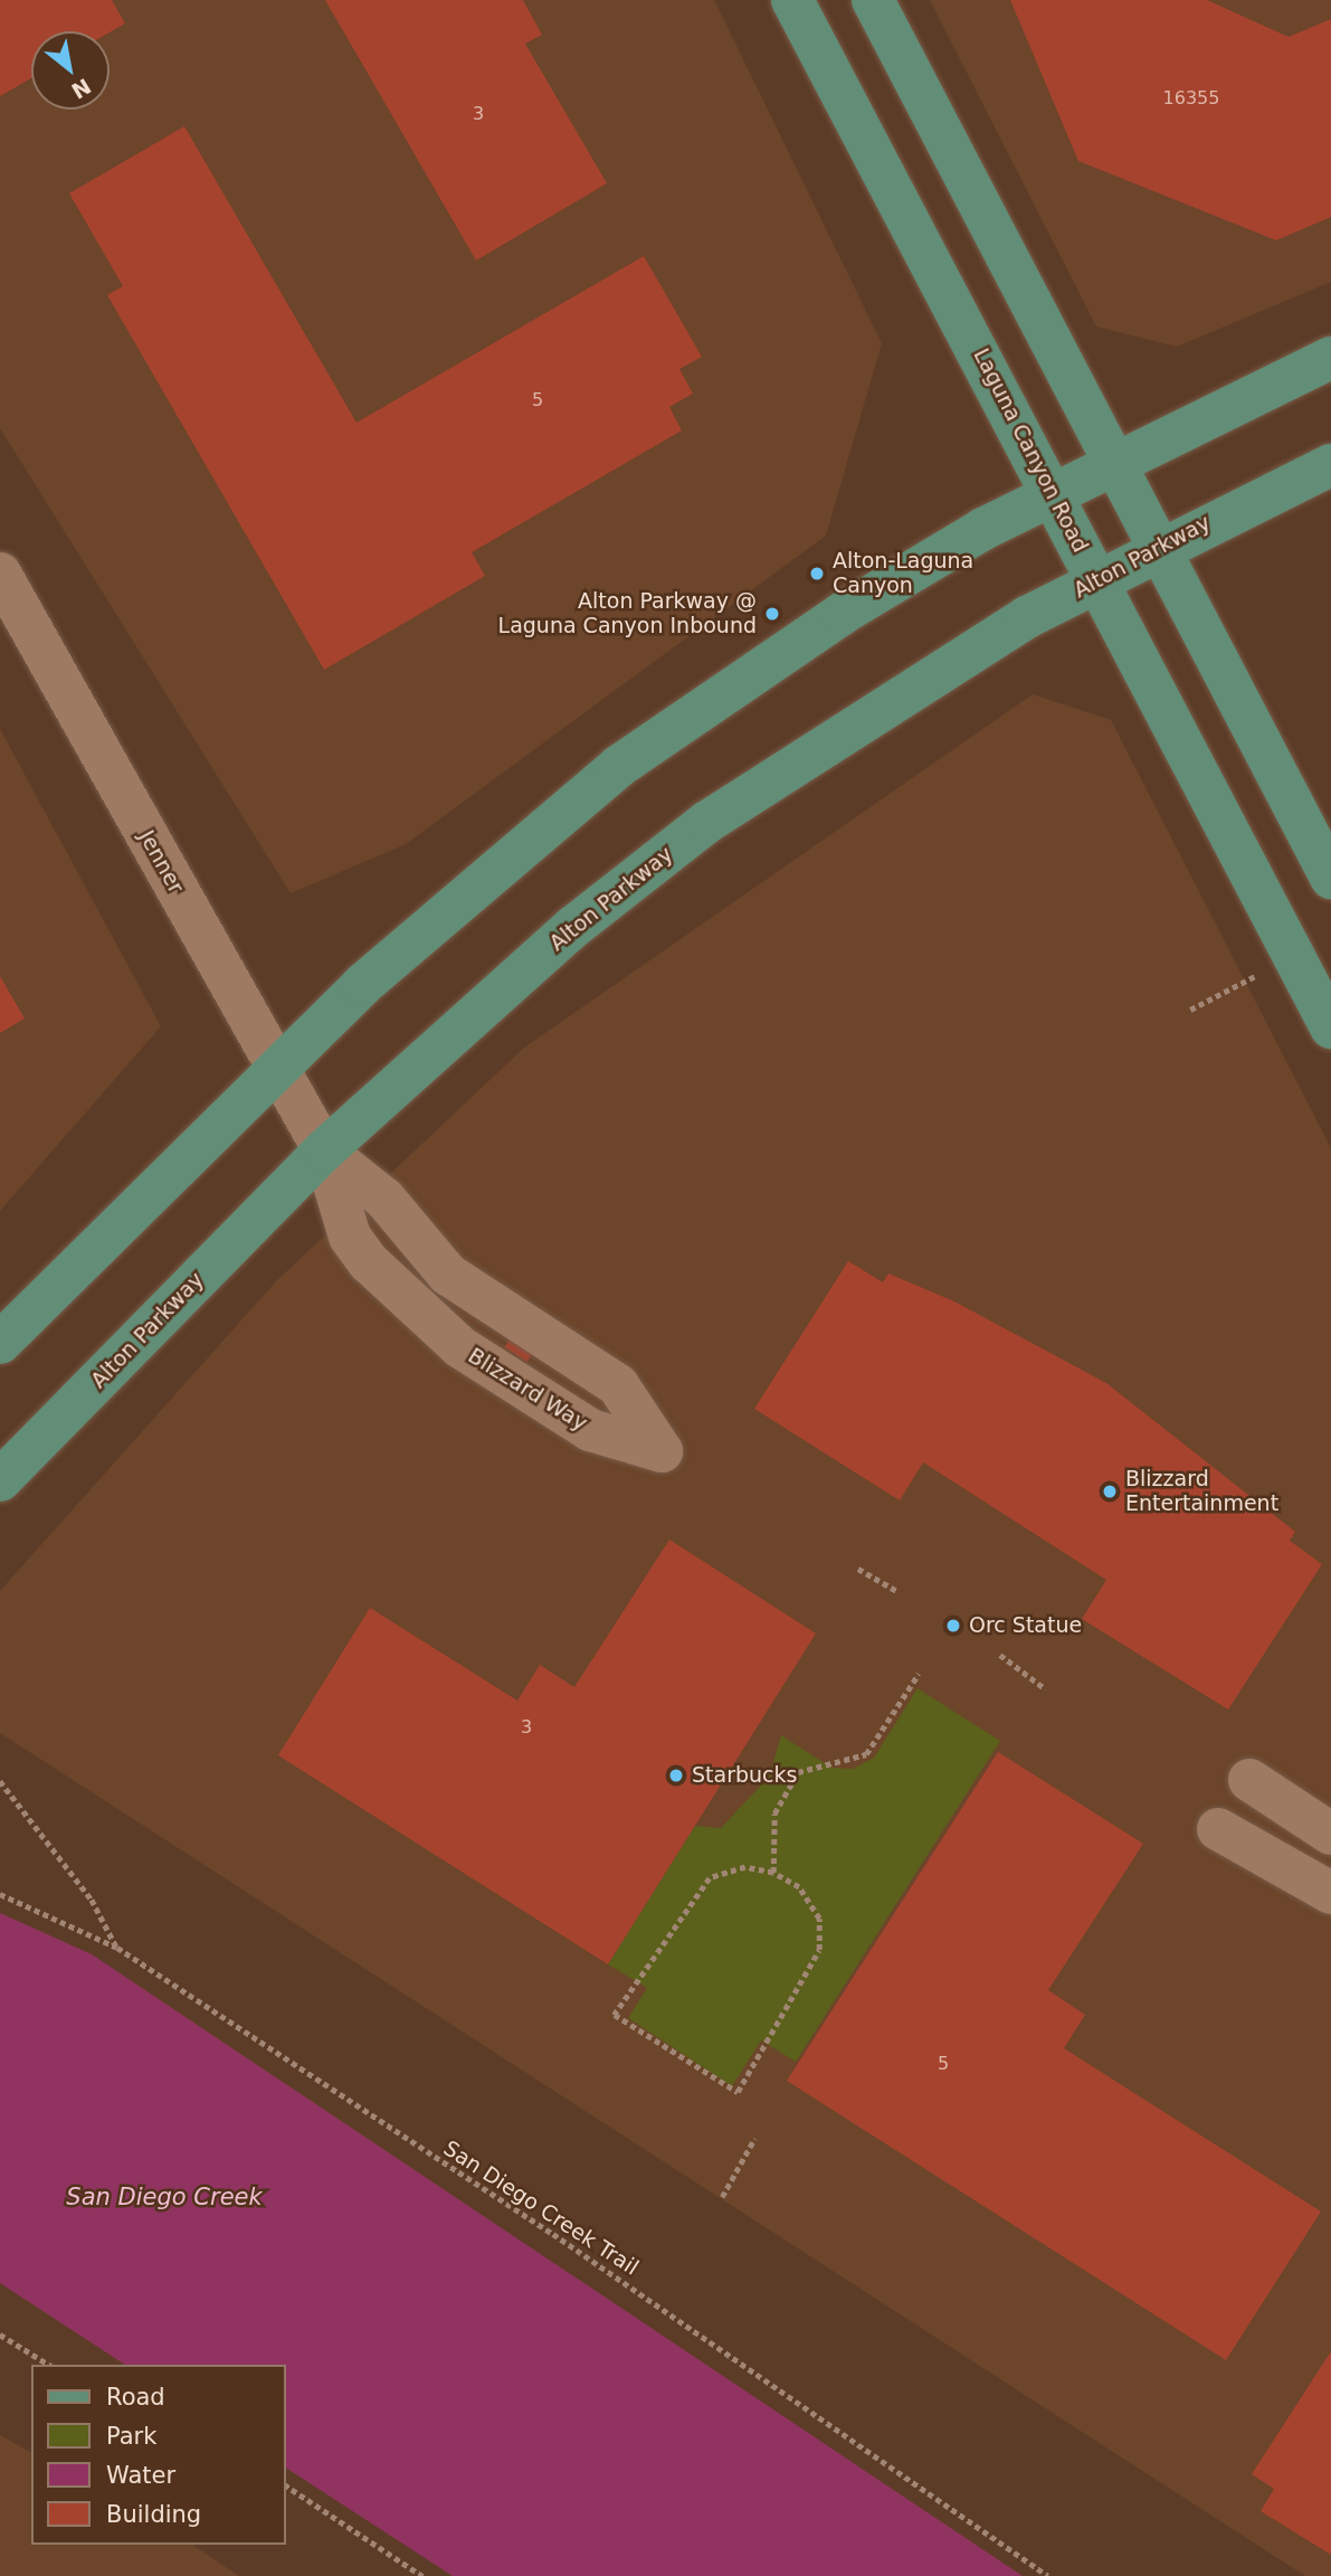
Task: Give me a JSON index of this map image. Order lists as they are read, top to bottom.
{
  "streets": {
    "main road": ["Laguna Canyon Road", "Alton Parkway"],
    "street": ["Jenner", "Blizzard Way"],
    "path": ["San Diego Creek Trail"]
  },
  "crossings": [
    ["Laguna Canyon Road", "Alton Parkway"],
    ["Alton Parkway", "Jenner"],
    ["Alton Parkway", "Blizzard Way"],
    ["Jenner", "Blizzard Way"]
  ],
  "water": ["San Diego Creek"],
  "places": [
    "Alton-Laguna Canyon",
    "Alton Parkway @ Laguna Canyon Inbound",
    "Blizzard Entertainment",
    "Orc Statue",
    "Starbucks"
  ],
  "house_numbers": [
    "16355",
    "3",
    "5",
    "3",
    "5"
  ],
  "legend": [
    "Road",
    "Park",
    "Water",
    "Building"
  ],
  "north": "bottom right"
}
